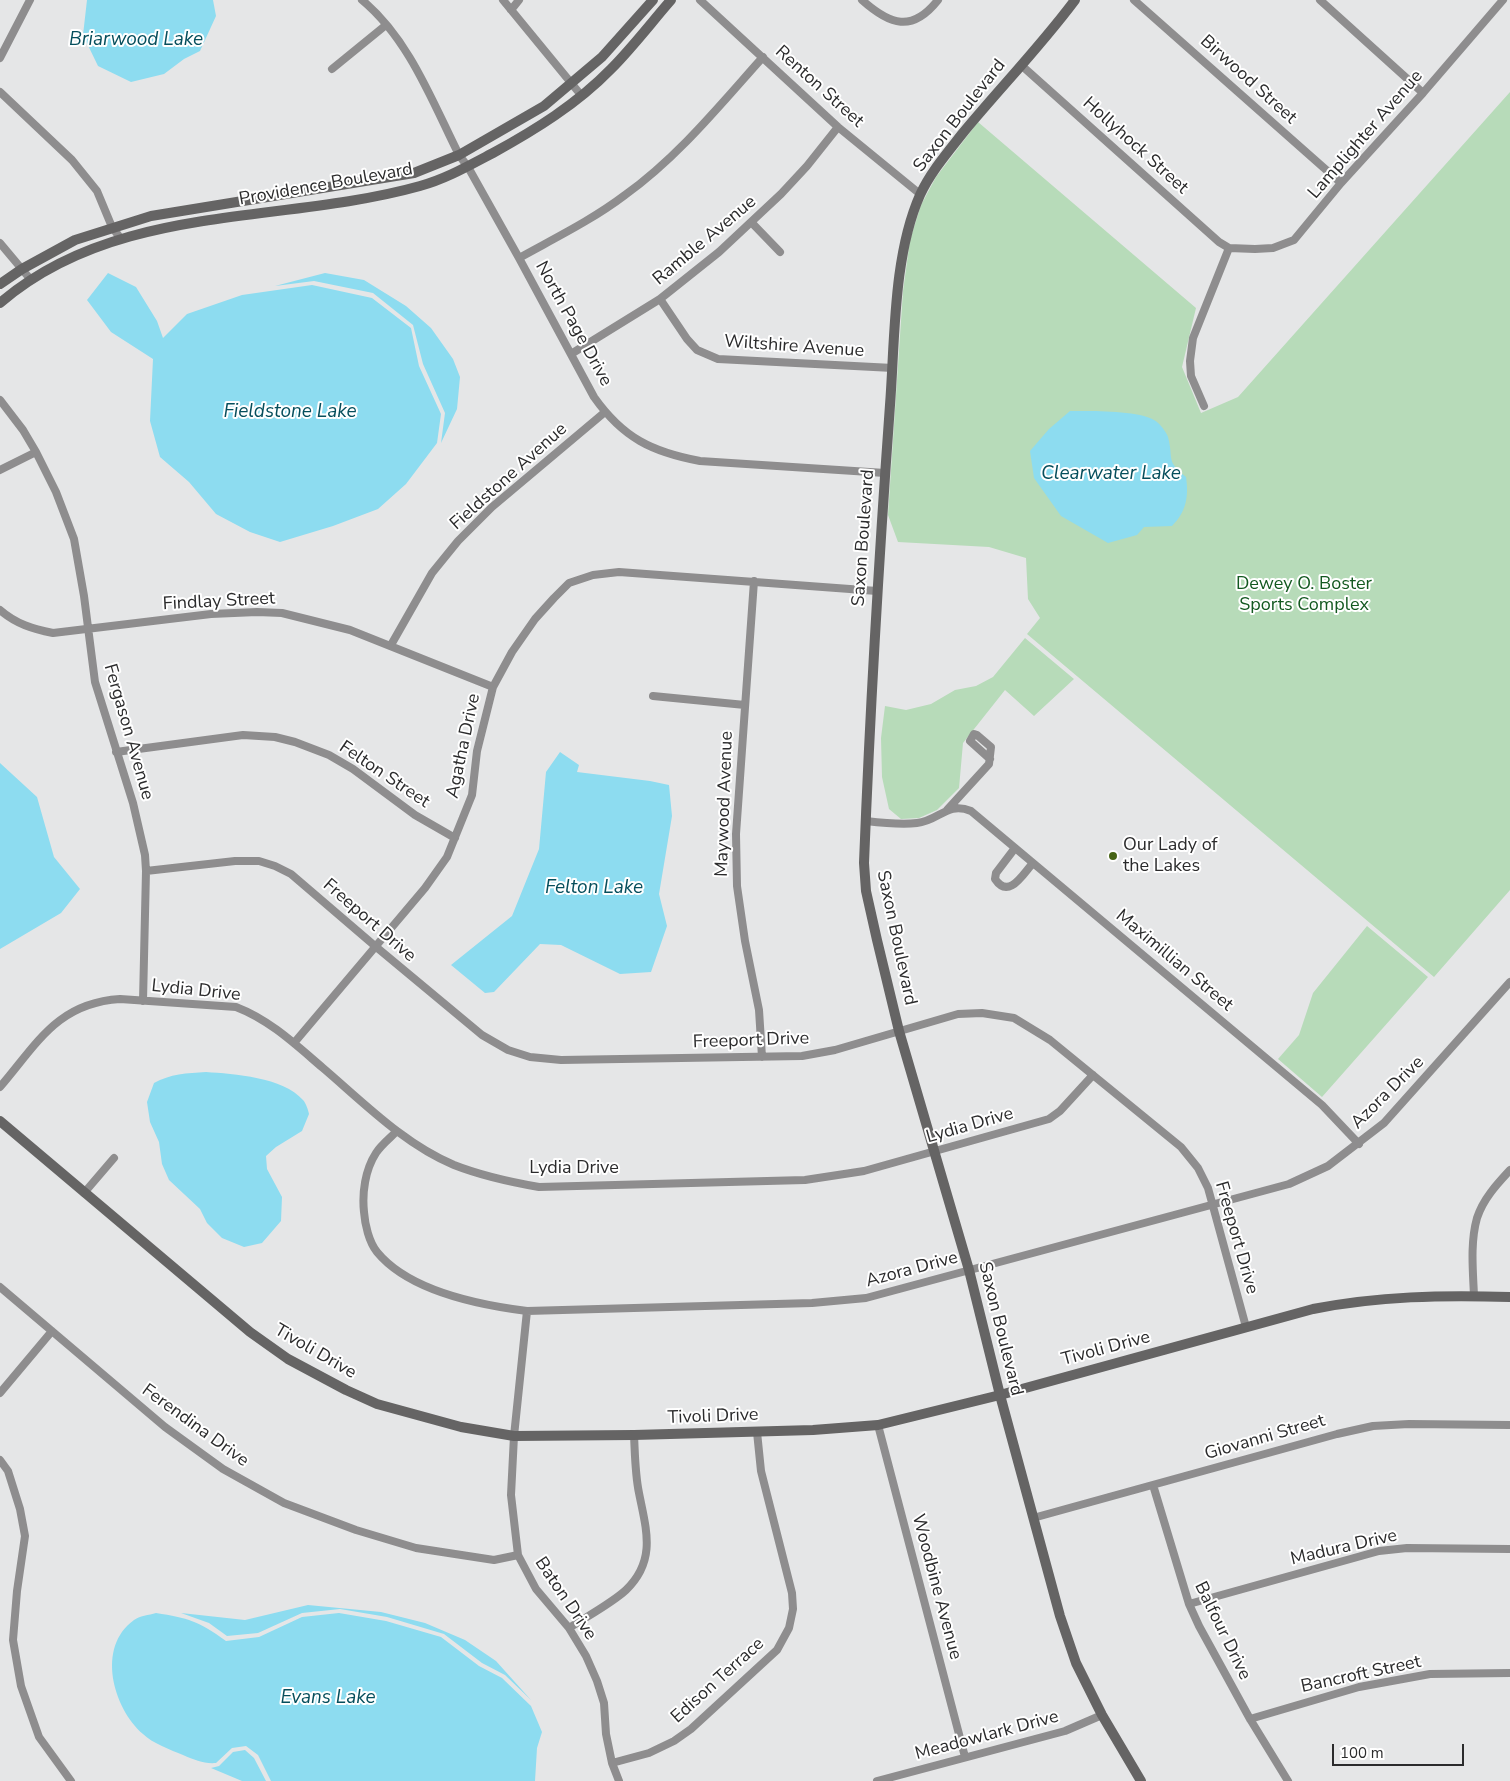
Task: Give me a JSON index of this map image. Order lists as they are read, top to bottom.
{
  "streets": {
    "main road": ["Saxon Boulevard", "Providence Boulevard", "Tivoli Drive"],
    "street": [
      "Birwood Street",
      "Renton Street",
      "Lamplighter Avenue",
      "Hollyhock Street",
      "Ramble Avenue",
      "North Page Drive",
      "Wiltshire Avenue",
      "Fieldstone Avenue",
      "Findlay Street",
      "Fergason Avenue",
      "Agatha Drive",
      "Felton Street",
      "Maywood Avenue",
      "Freeport Drive",
      "Maximillian Street",
      "Lydia Drive",
      "Azora Drive",
      "Ferendina Drive",
      "Giovanni Street",
      "Madura Drive",
      "Woodbine Avenue",
      "Baton Drive",
      "Balfour Drive",
      "Bancroft Street",
      "Edison Terrace",
      "Meadowlark Drive"
    ]
  },
  "crossings": [
    ["Birwood Street", "Lamplighter Avenue"],
    ["Renton Street", "Saxon Boulevard"],
    ["Renton Street", "Ramble Avenue"],
    ["Saxon Boulevard", "Hollyhock Street"],
    ["Saxon Boulevard", "North Page Drive"],
    ["Saxon Boulevard", "Wiltshire Avenue"],
    ["Saxon Boulevard", "Agatha Drive"],
    ["Saxon Boulevard", "Freeport Drive"],
    ["Saxon Boulevard", "Lydia Drive"],
    ["Saxon Boulevard", "Azora Drive"],
    ["Saxon Boulevard", "Tivoli Drive"],
    ["Saxon Boulevard", "Giovanni Street"],
    ["Saxon Boulevard", "Meadowlark Drive"],
    ["Lamplighter Avenue", "Hollyhock Street"],
    ["Providence Boulevard", "North Page Drive"],
    ["Ramble Avenue", "North Page Drive"],
    ["Ramble Avenue", "Wiltshire Avenue"],
    ["North Page Drive", "Fieldstone Avenue"],
    ["Fieldstone Avenue", "Findlay Street"],
    ["Findlay Street", "Fergason Avenue"],
    ["Findlay Street", "Agatha Drive"],
    ["Fergason Avenue", "Felton Street"],
    ["Fergason Avenue", "Freeport Drive"],
    ["Fergason Avenue", "Lydia Drive"],
    ["Agatha Drive", "Felton Street"],
    ["Agatha Drive", "Maywood Avenue"],
    ["Agatha Drive", "Freeport Drive"],
    ["Agatha Drive", "Lydia Drive"],
    ["Maywood Avenue", "Freeport Drive"],
    ["Freeport Drive", "Lydia Drive"],
    ["Freeport Drive", "Azora Drive"],
    ["Freeport Drive", "Tivoli Drive"],
    ["Maximillian Street", "Azora Drive"],
    ["Lydia Drive", "Azora Drive"],
    ["Azora Drive", "Baton Drive"],
    ["Tivoli Drive", "Woodbine Avenue"],
    ["Tivoli Drive", "Baton Drive"],
    ["Tivoli Drive", "Edison Terrace"],
    ["Ferendina Drive", "Baton Drive"],
    ["Giovanni Street", "Balfour Drive"],
    ["Madura Drive", "Balfour Drive"],
    ["Woodbine Avenue", "Meadowlark Drive"],
    ["Baton Drive", "Edison Terrace"],
    ["Balfour Drive", "Bancroft Street"]
  ],
  "water": [
    "Briarwood Lake",
    "Fieldstone Lake",
    "Clearwater Lake",
    "Felton Lake",
    "Evans Lake"
  ],
  "parks": ["Dewey O. Boster Sports Complex"],
  "places": ["Our Lady of the Lakes"],
  "scale_bar": "100 m"
}
